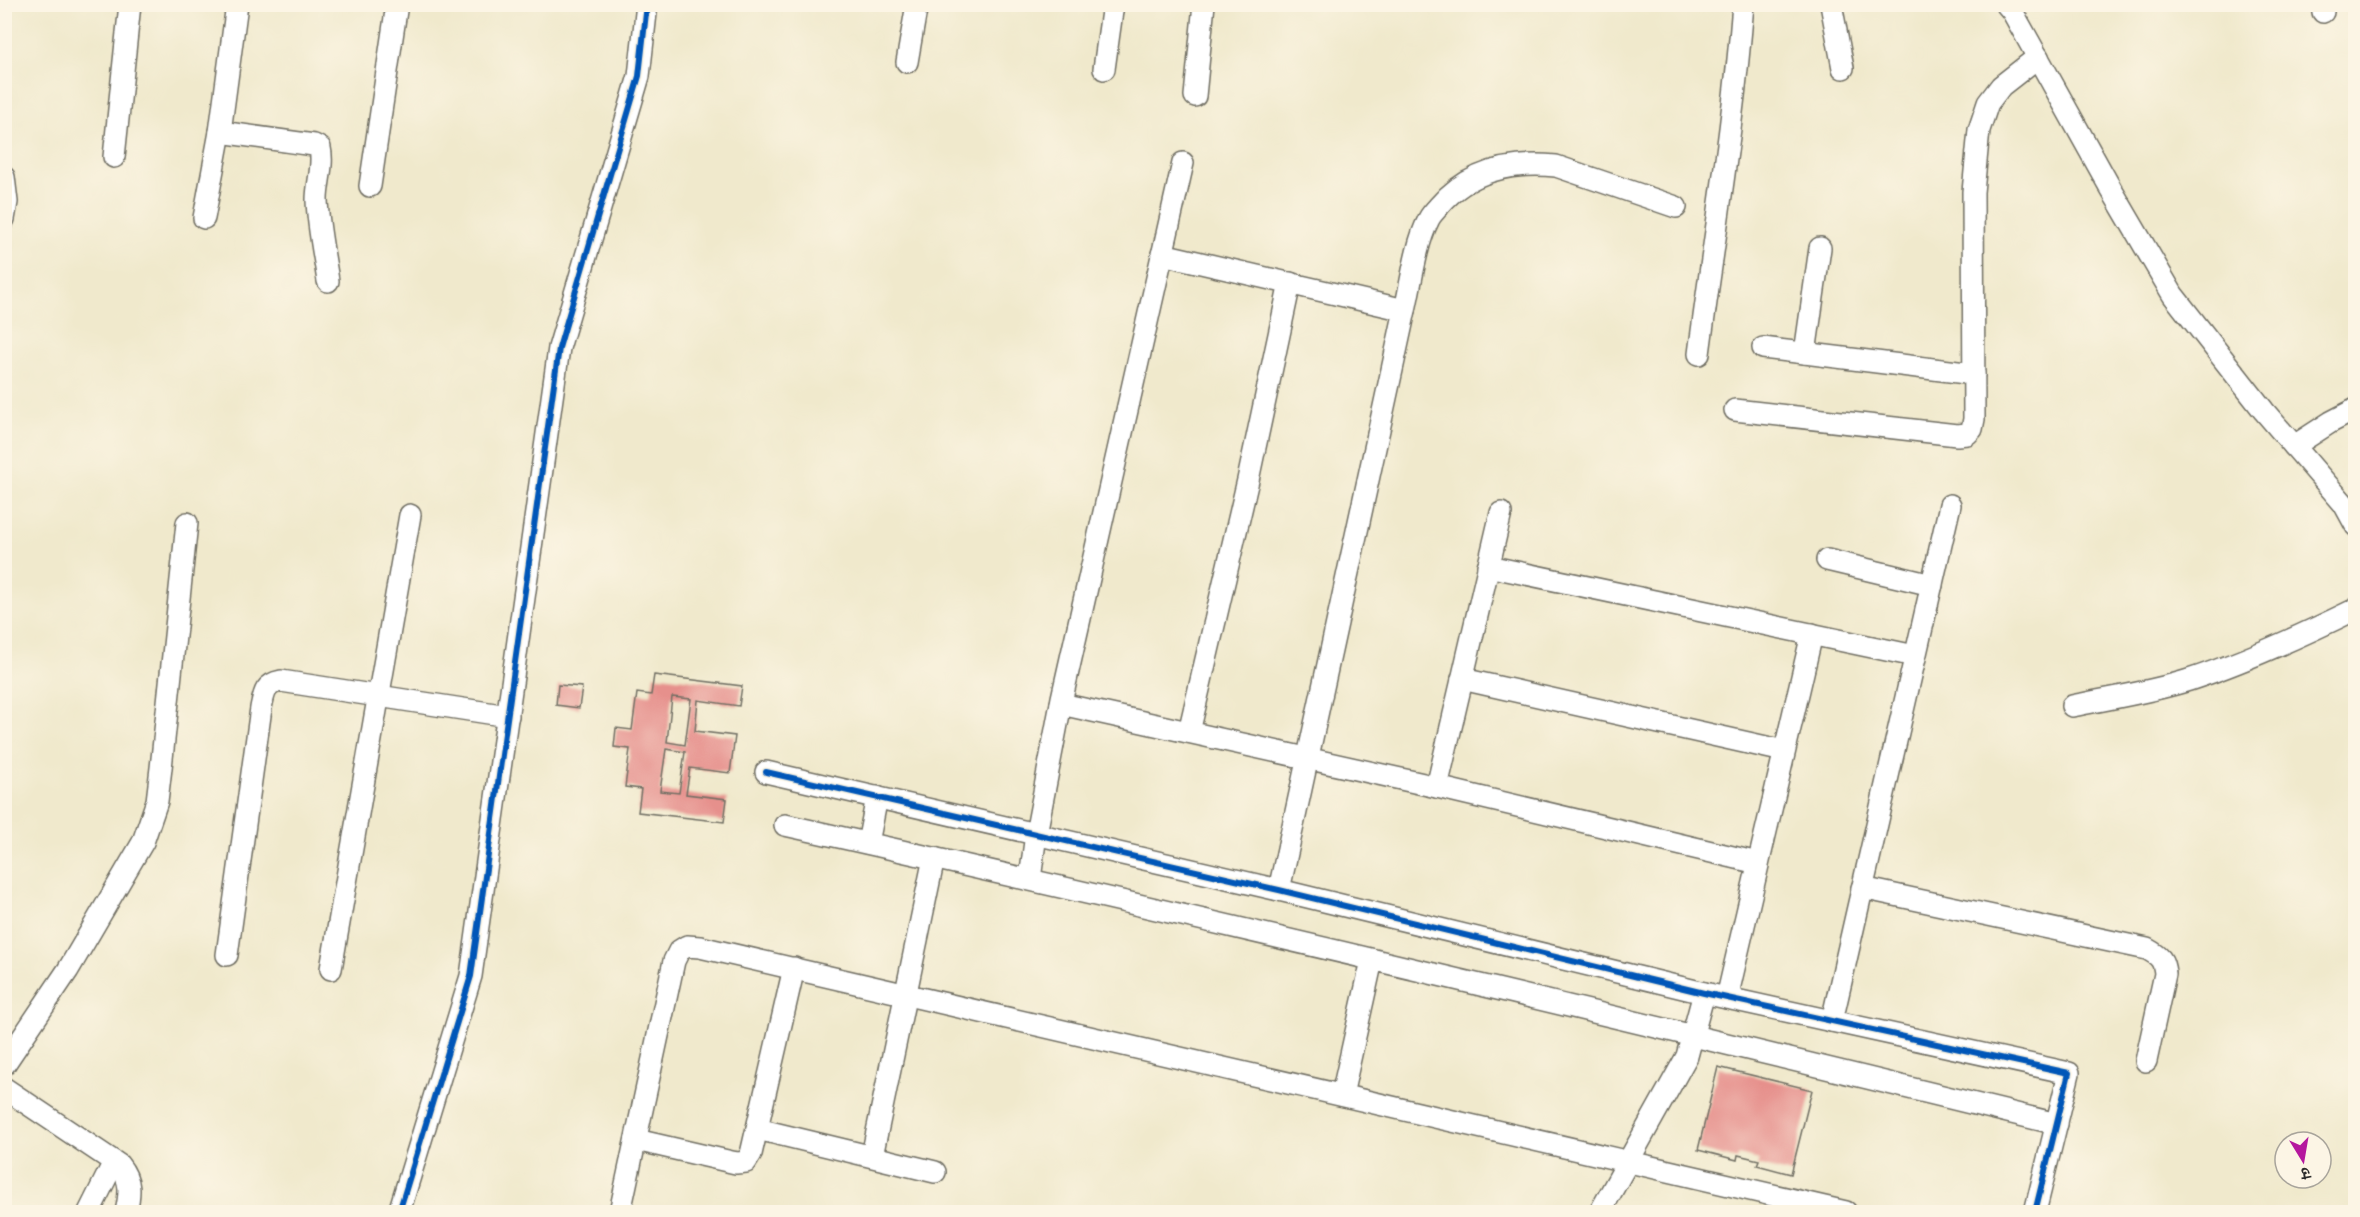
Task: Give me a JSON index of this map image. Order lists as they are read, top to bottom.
{
  "north": "bottom"
}
